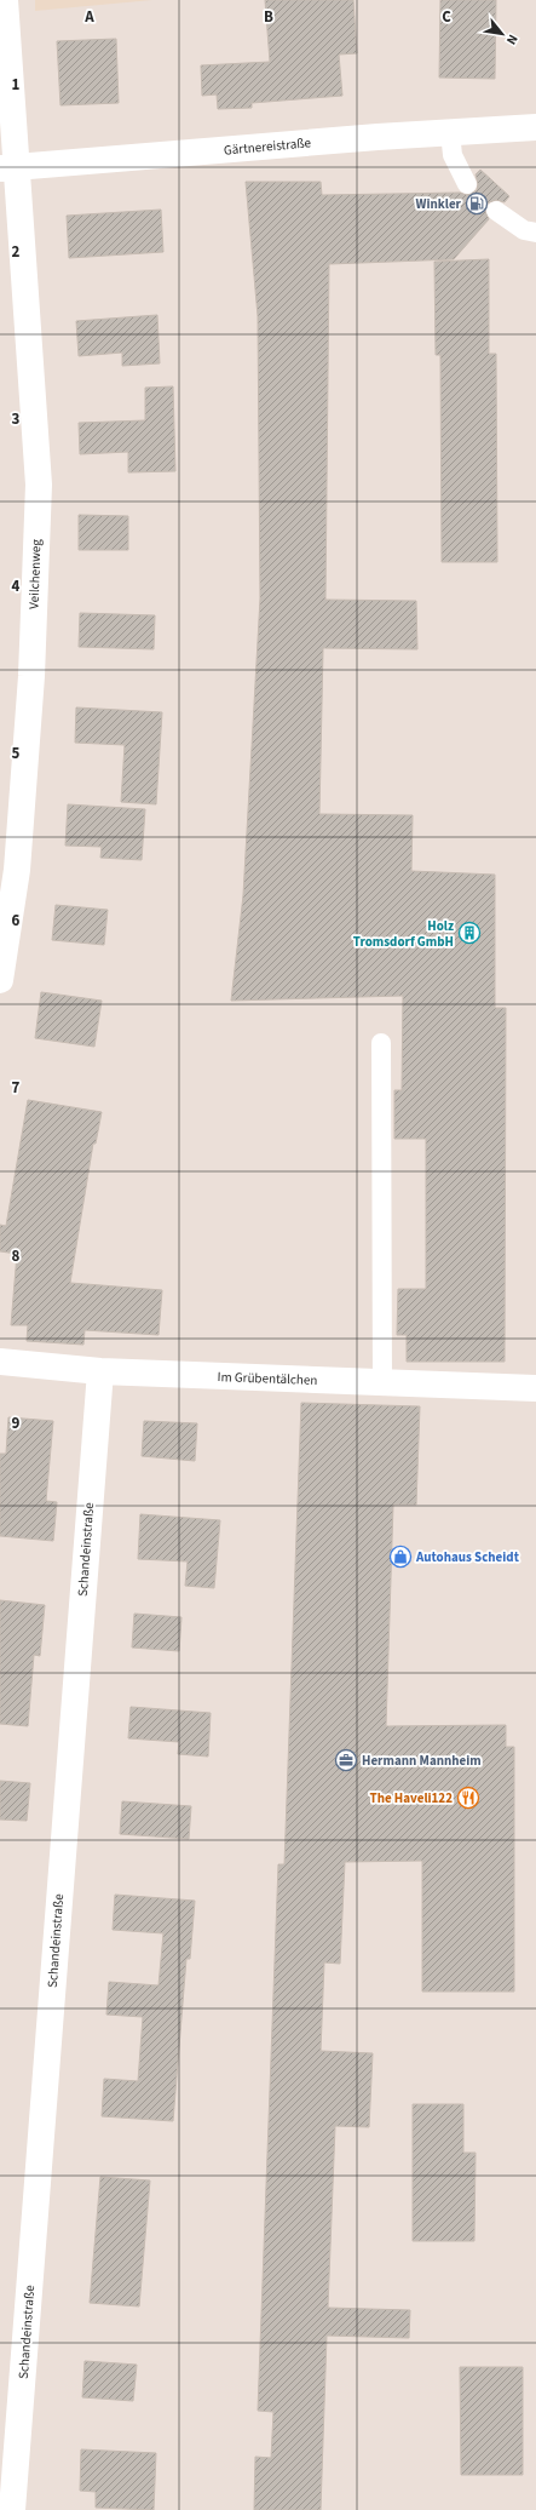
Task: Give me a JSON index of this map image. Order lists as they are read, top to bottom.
{
  "streets": {
    "street": [
      "Gärtnereistraße",
      "Veilchenweg",
      "Im Grübentälchen",
      "Schandeinstraße"
    ]
  },
  "crossings": [
    ["Gärtnereistraße", "Veilchenweg"],
    ["Im Grübentälchen", "Schandeinstraße"]
  ],
  "places": {
    "fuel station": ["Winkler"],
    "building": ["Holz Tromsdorf GmbH"],
    "shop": ["Autohaus Scheidt"],
    "office": ["Hermann Mannheim"],
    "restaurant": ["The Haveli122"]
  },
  "north": "bottom right",
  "grid": {
    "columns": ["A", "B", "C"],
    "rows": [
      "1",
      "2",
      "3",
      "4",
      "5",
      "6",
      "7",
      "8",
      "9"
    ]
  }
}
